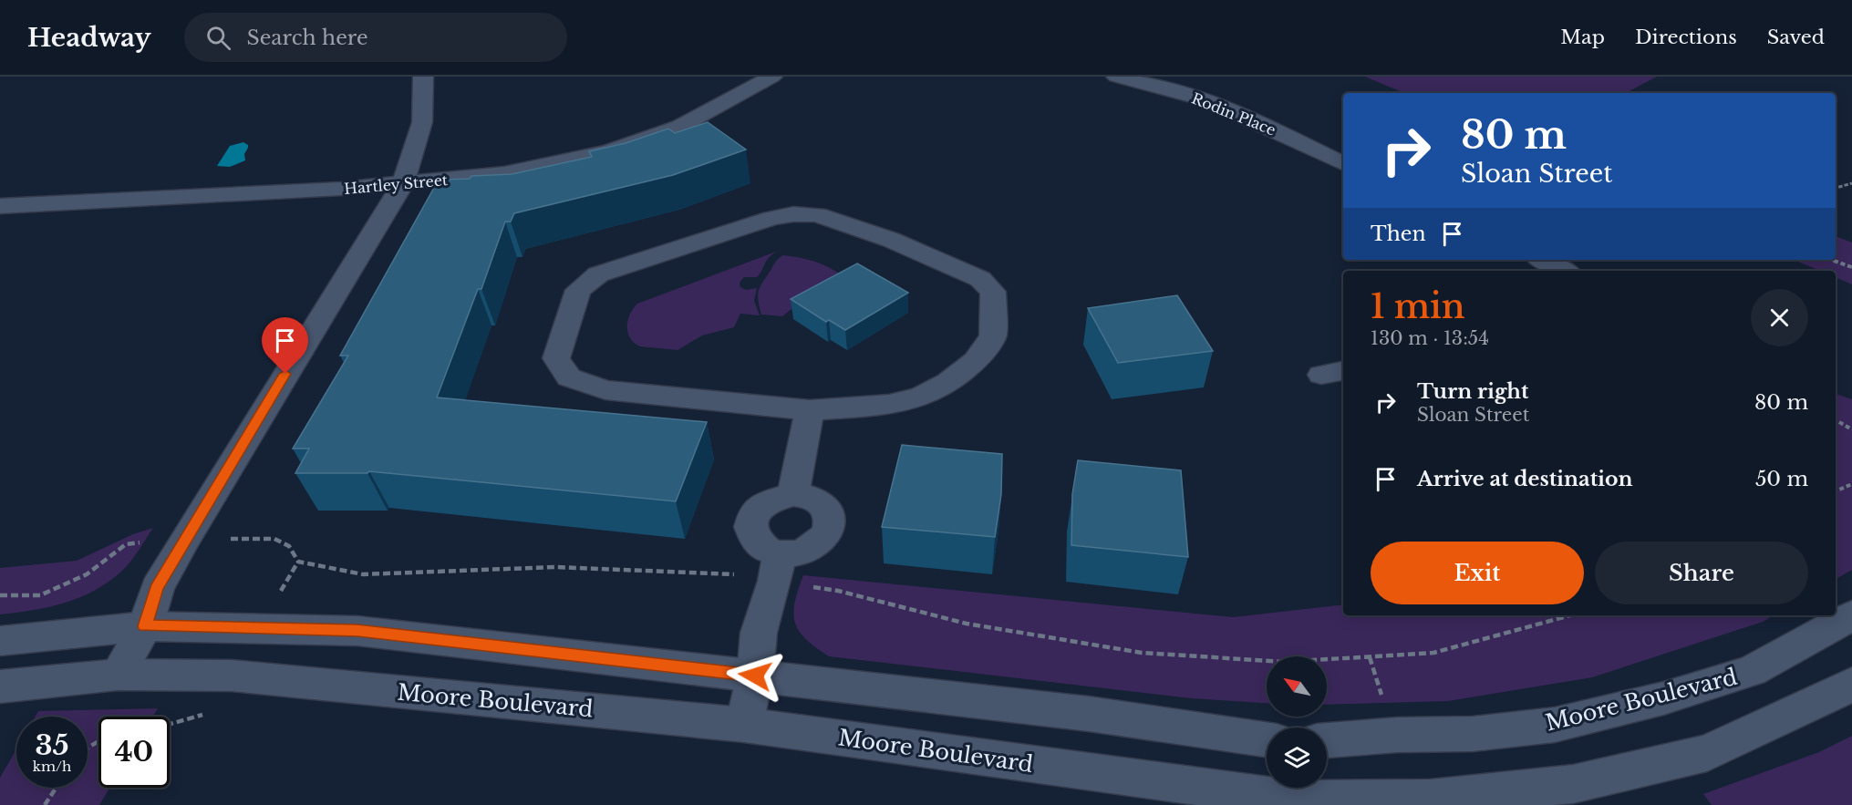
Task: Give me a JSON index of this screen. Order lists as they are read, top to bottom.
{
  "streets": {
    "street": ["Rodin Place", "Hartley Street", "Moore Boulevard"]
  },
  "north": "top left",
  "page": {
    "header": "Headway",
    "search": "Search here",
    "nav": ["Map", "Directions", "Saved"],
    "turn": ["80 m", "Sloan Street"],
    "then": "Then",
    "heading": ["1 min", "130 m · 13:54"],
    "list": [
      {
        "name": "Turn right",
        "note": "Sloan Street",
        "value": "80 m"
      },
      {
        "name": "Arrive at destination",
        "value": "50 m"
      }
    ],
    "buttons": ["Exit", "Share"],
    "speed": "35 km/h",
    "limit": "40"
  }
}
